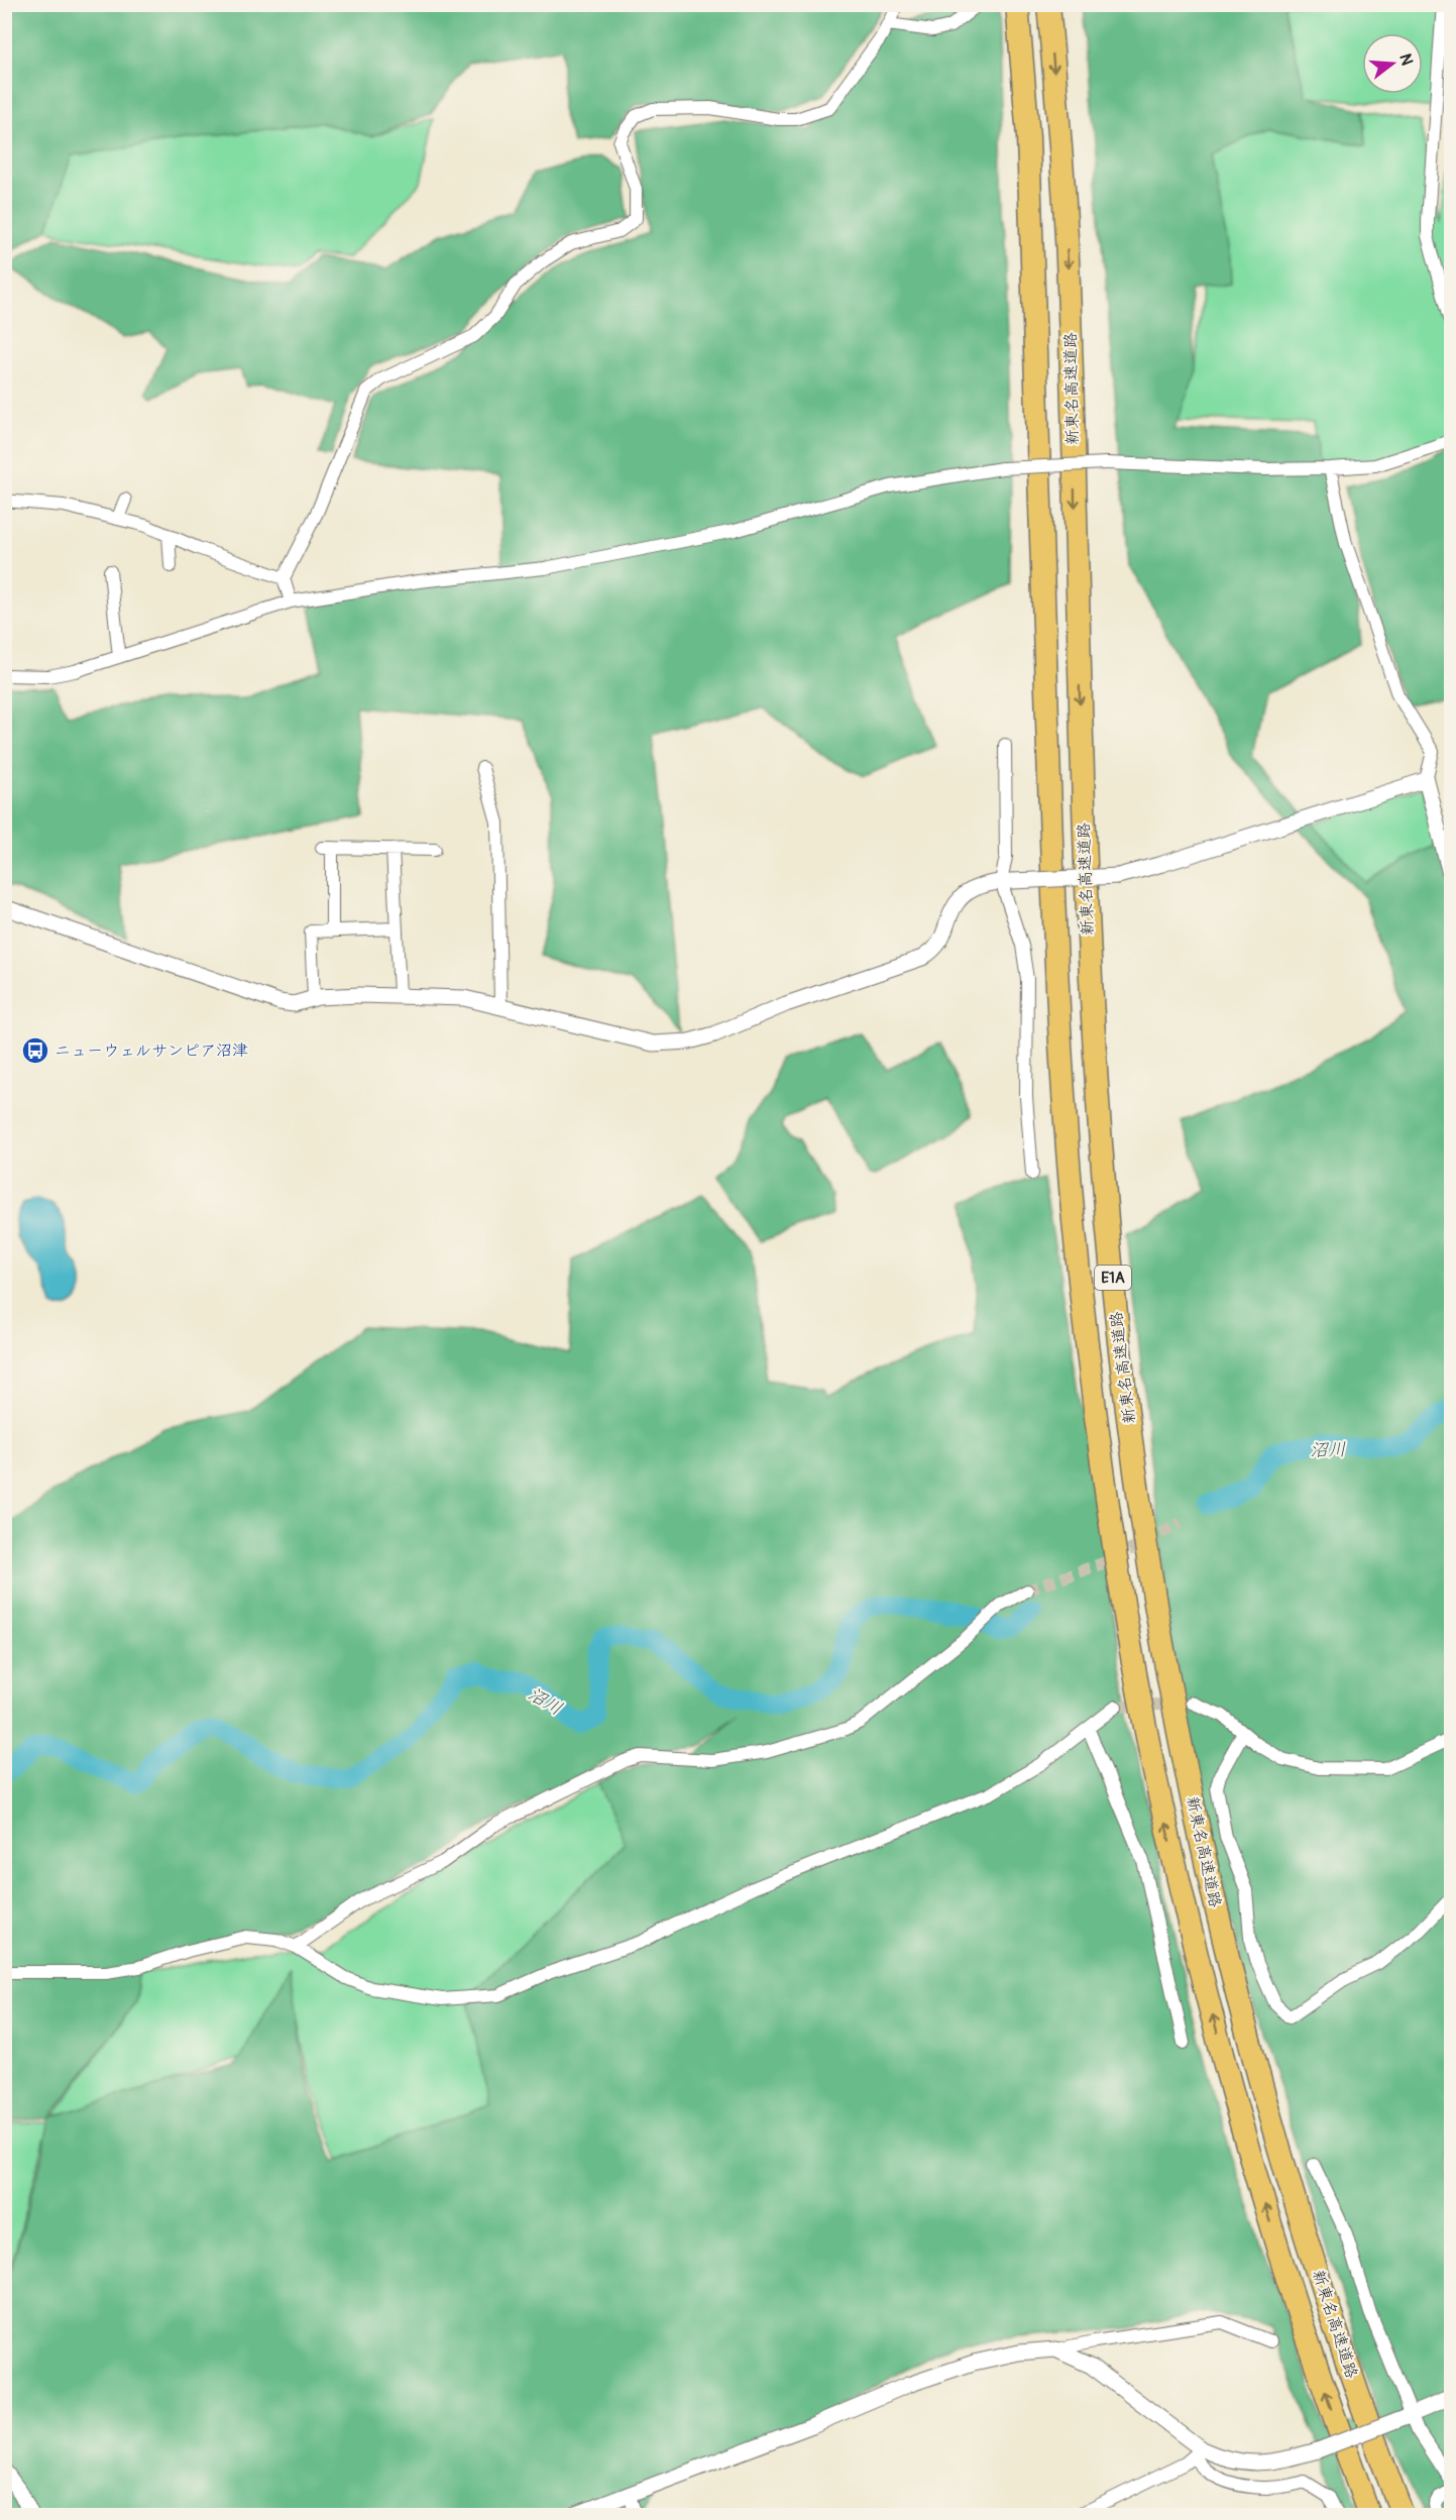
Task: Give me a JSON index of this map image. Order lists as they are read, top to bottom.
{
  "streets": {
    "highway": ["新東名高速道路", "E1A"]
  },
  "water": ["沼川"],
  "places": {
    "bus stop": ["ニューウェルサンピア沼津"]
  },
  "north": "right"
}
